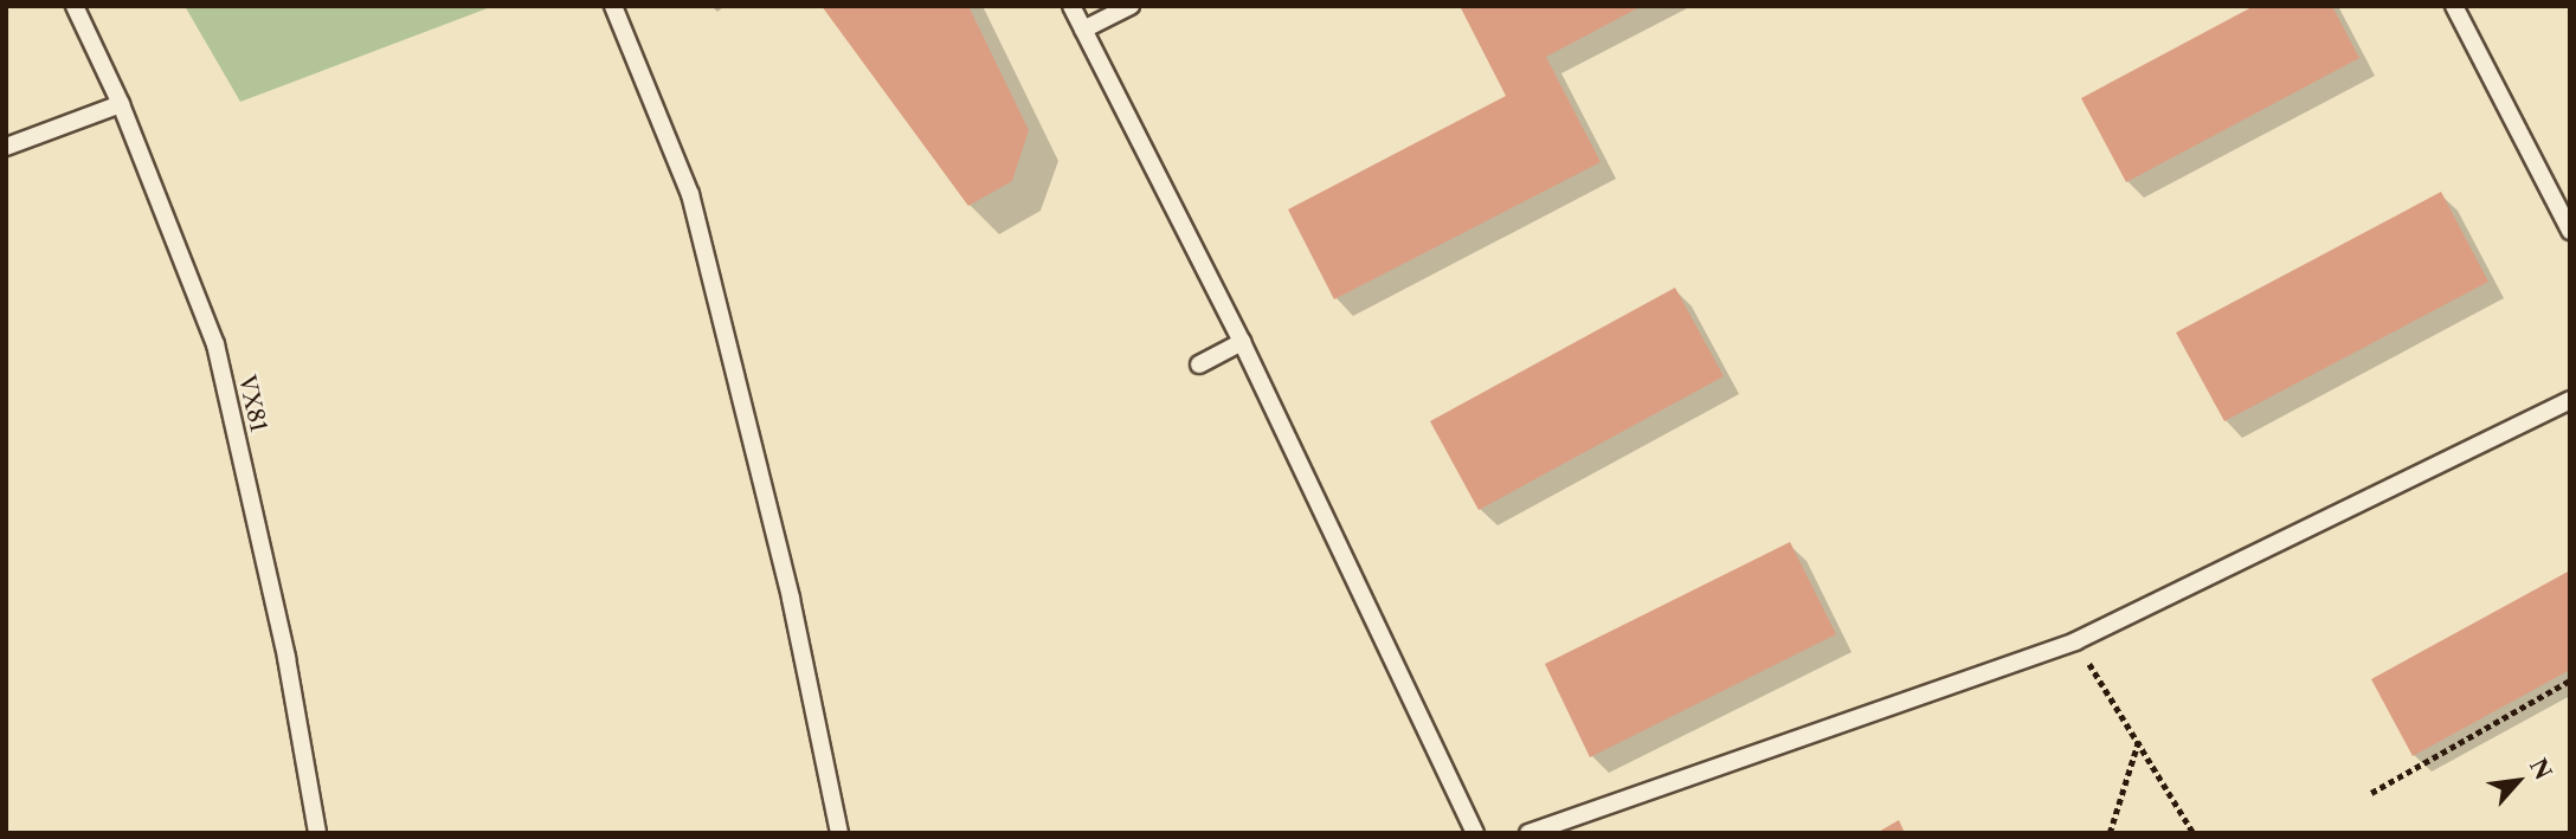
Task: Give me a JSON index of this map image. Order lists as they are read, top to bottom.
{
  "streets": {
    "lane": ["VX81"]
  },
  "north": "top right"
}
